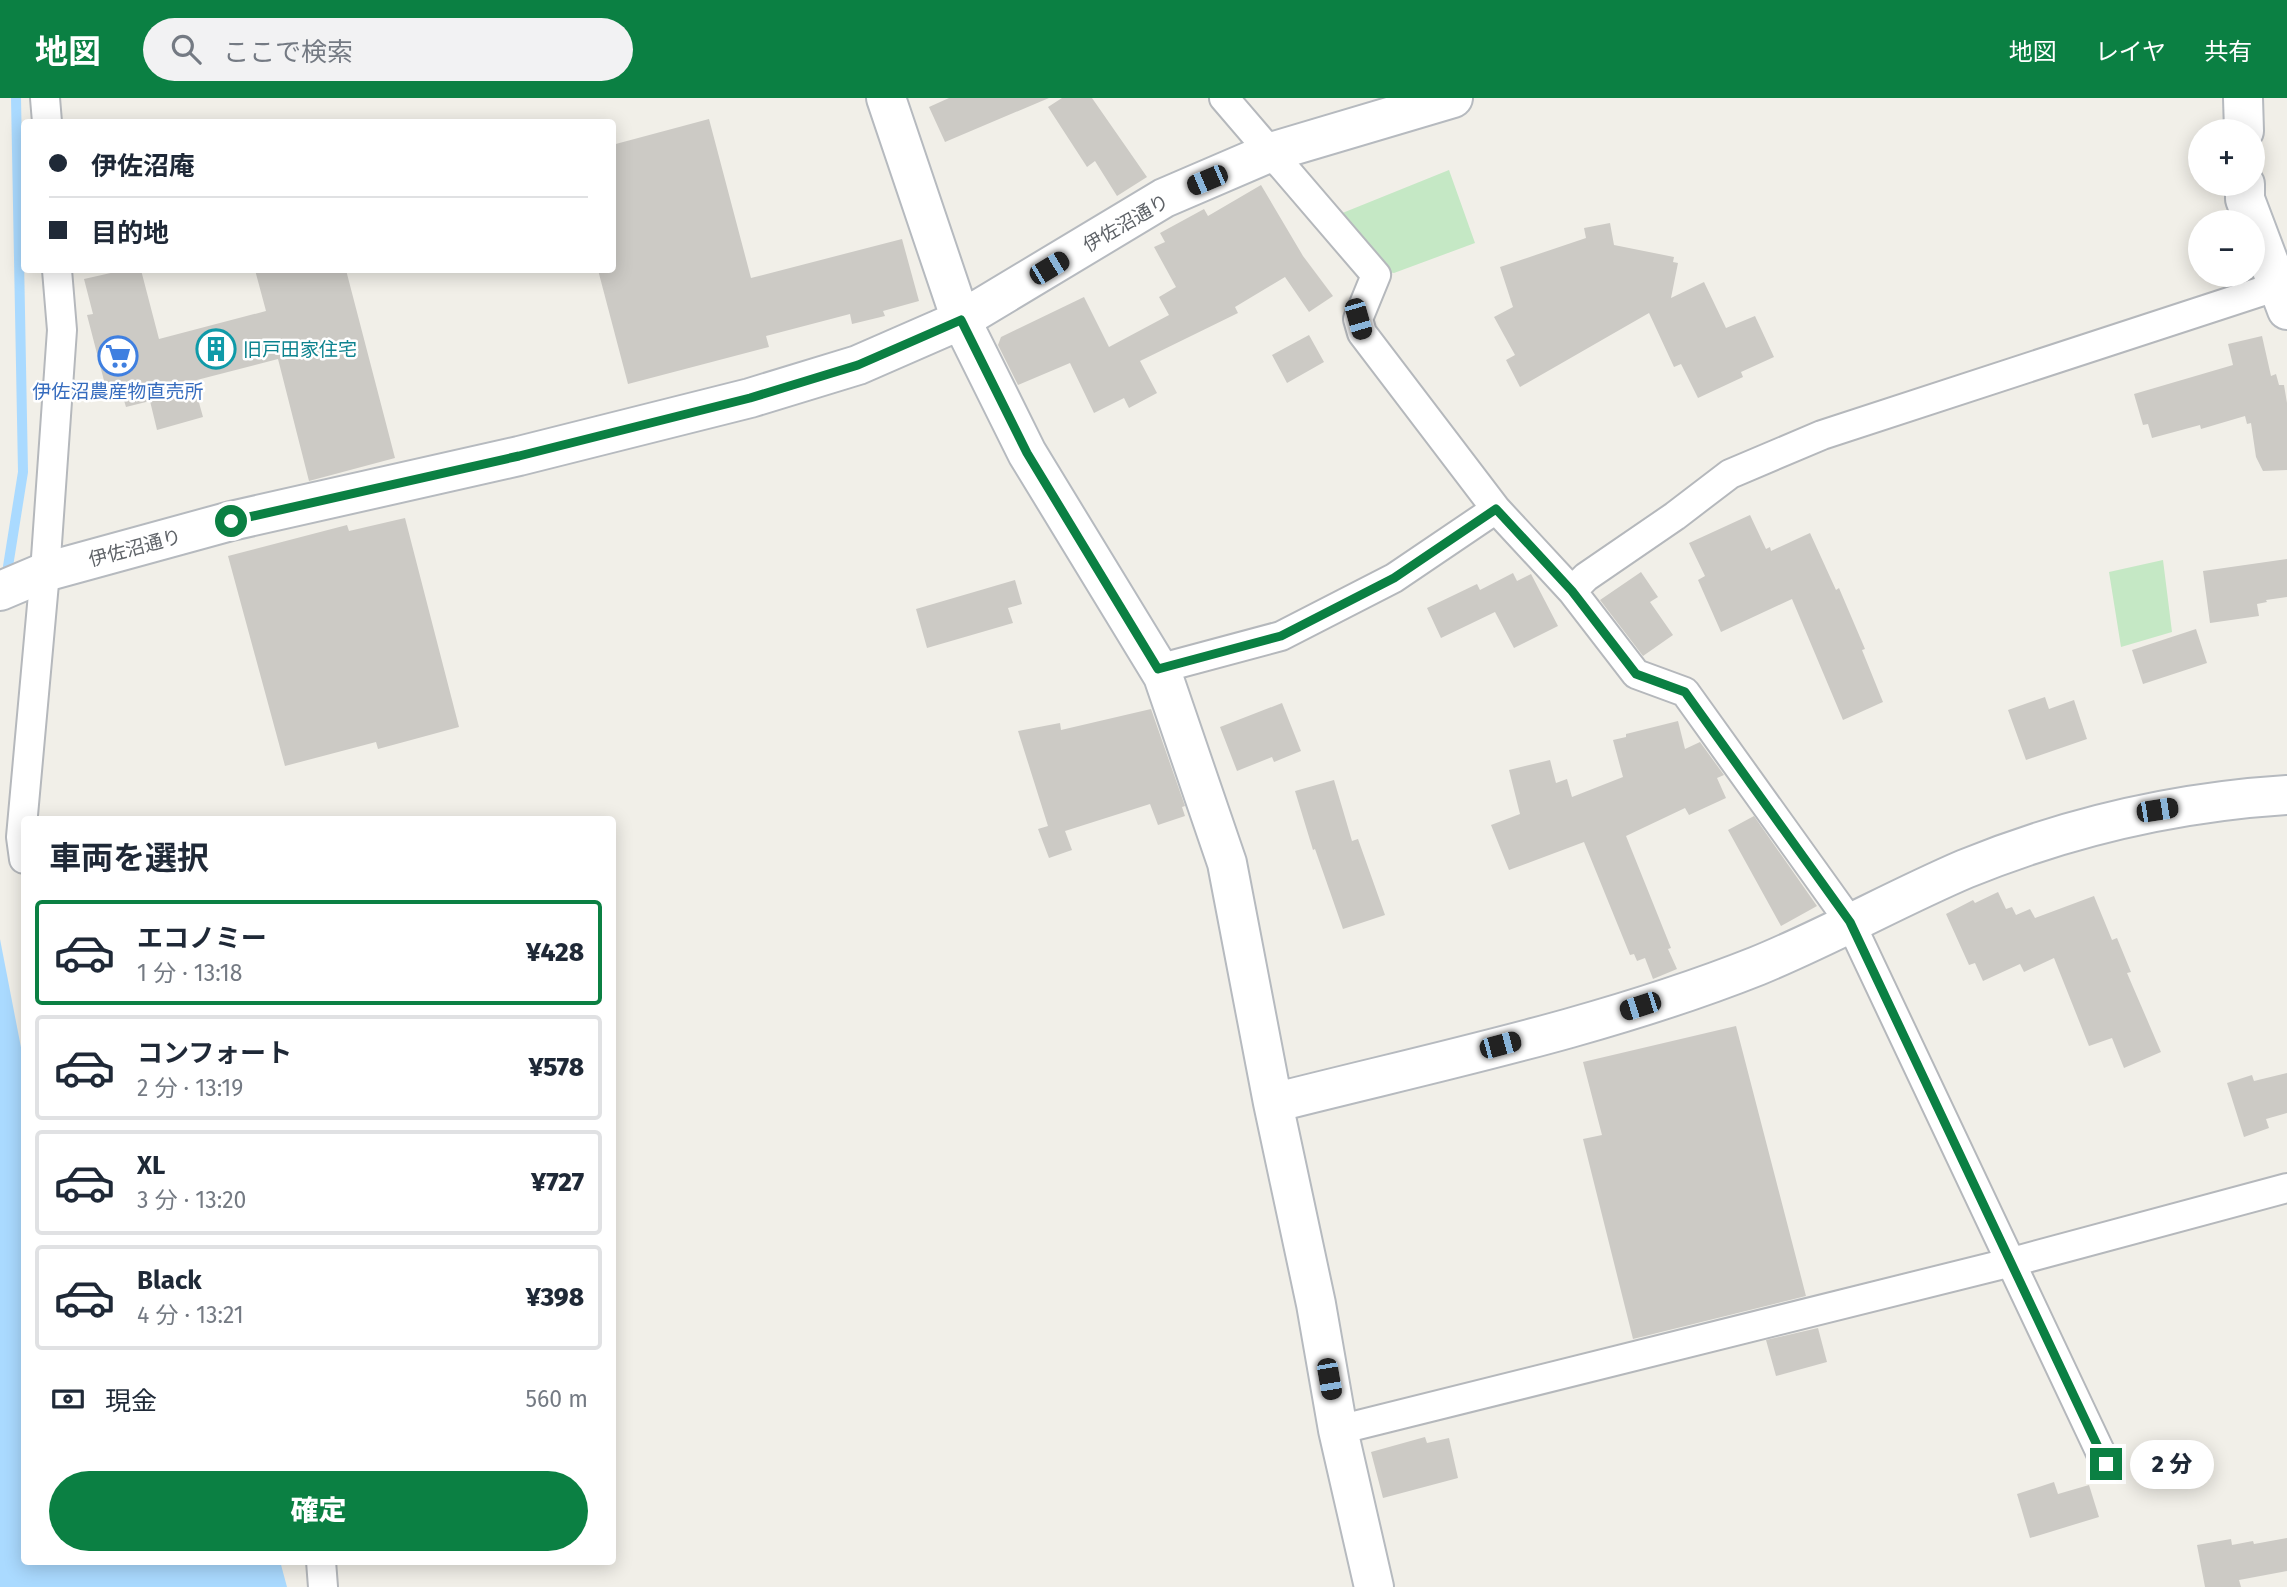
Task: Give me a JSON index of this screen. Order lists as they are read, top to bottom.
{
  "streets": {
    "street": ["伊佐沼通り"]
  },
  "places": {
    "building": ["旧戸田家住宅"],
    "supermarket": ["伊佐沼農産物直売所"]
  },
  "page": {
    "header": "地図",
    "search": "ここで検索",
    "nav": ["地図", "レイヤ", "共有"],
    "map_buttons": ["+", "−"],
    "banner": ["伊佐沼庵", "目的地"],
    "heading": "車両を選択",
    "list": [
      {
        "name": "エコノミー",
        "note": "1 分 · 13:18",
        "value": "¥428"
      },
      {
        "name": "コンフォート",
        "note": "2 分 · 13:19",
        "value": "¥578"
      },
      {
        "name": "XL",
        "note": "3 分 · 13:20",
        "value": "¥727"
      },
      {
        "name": "Black",
        "note": "4 分 · 13:21",
        "value": "¥398"
      }
    ],
    "pay": ["現金", "560 m"],
    "bubble": "2 分",
    "buttons": "確定"
  }
}
